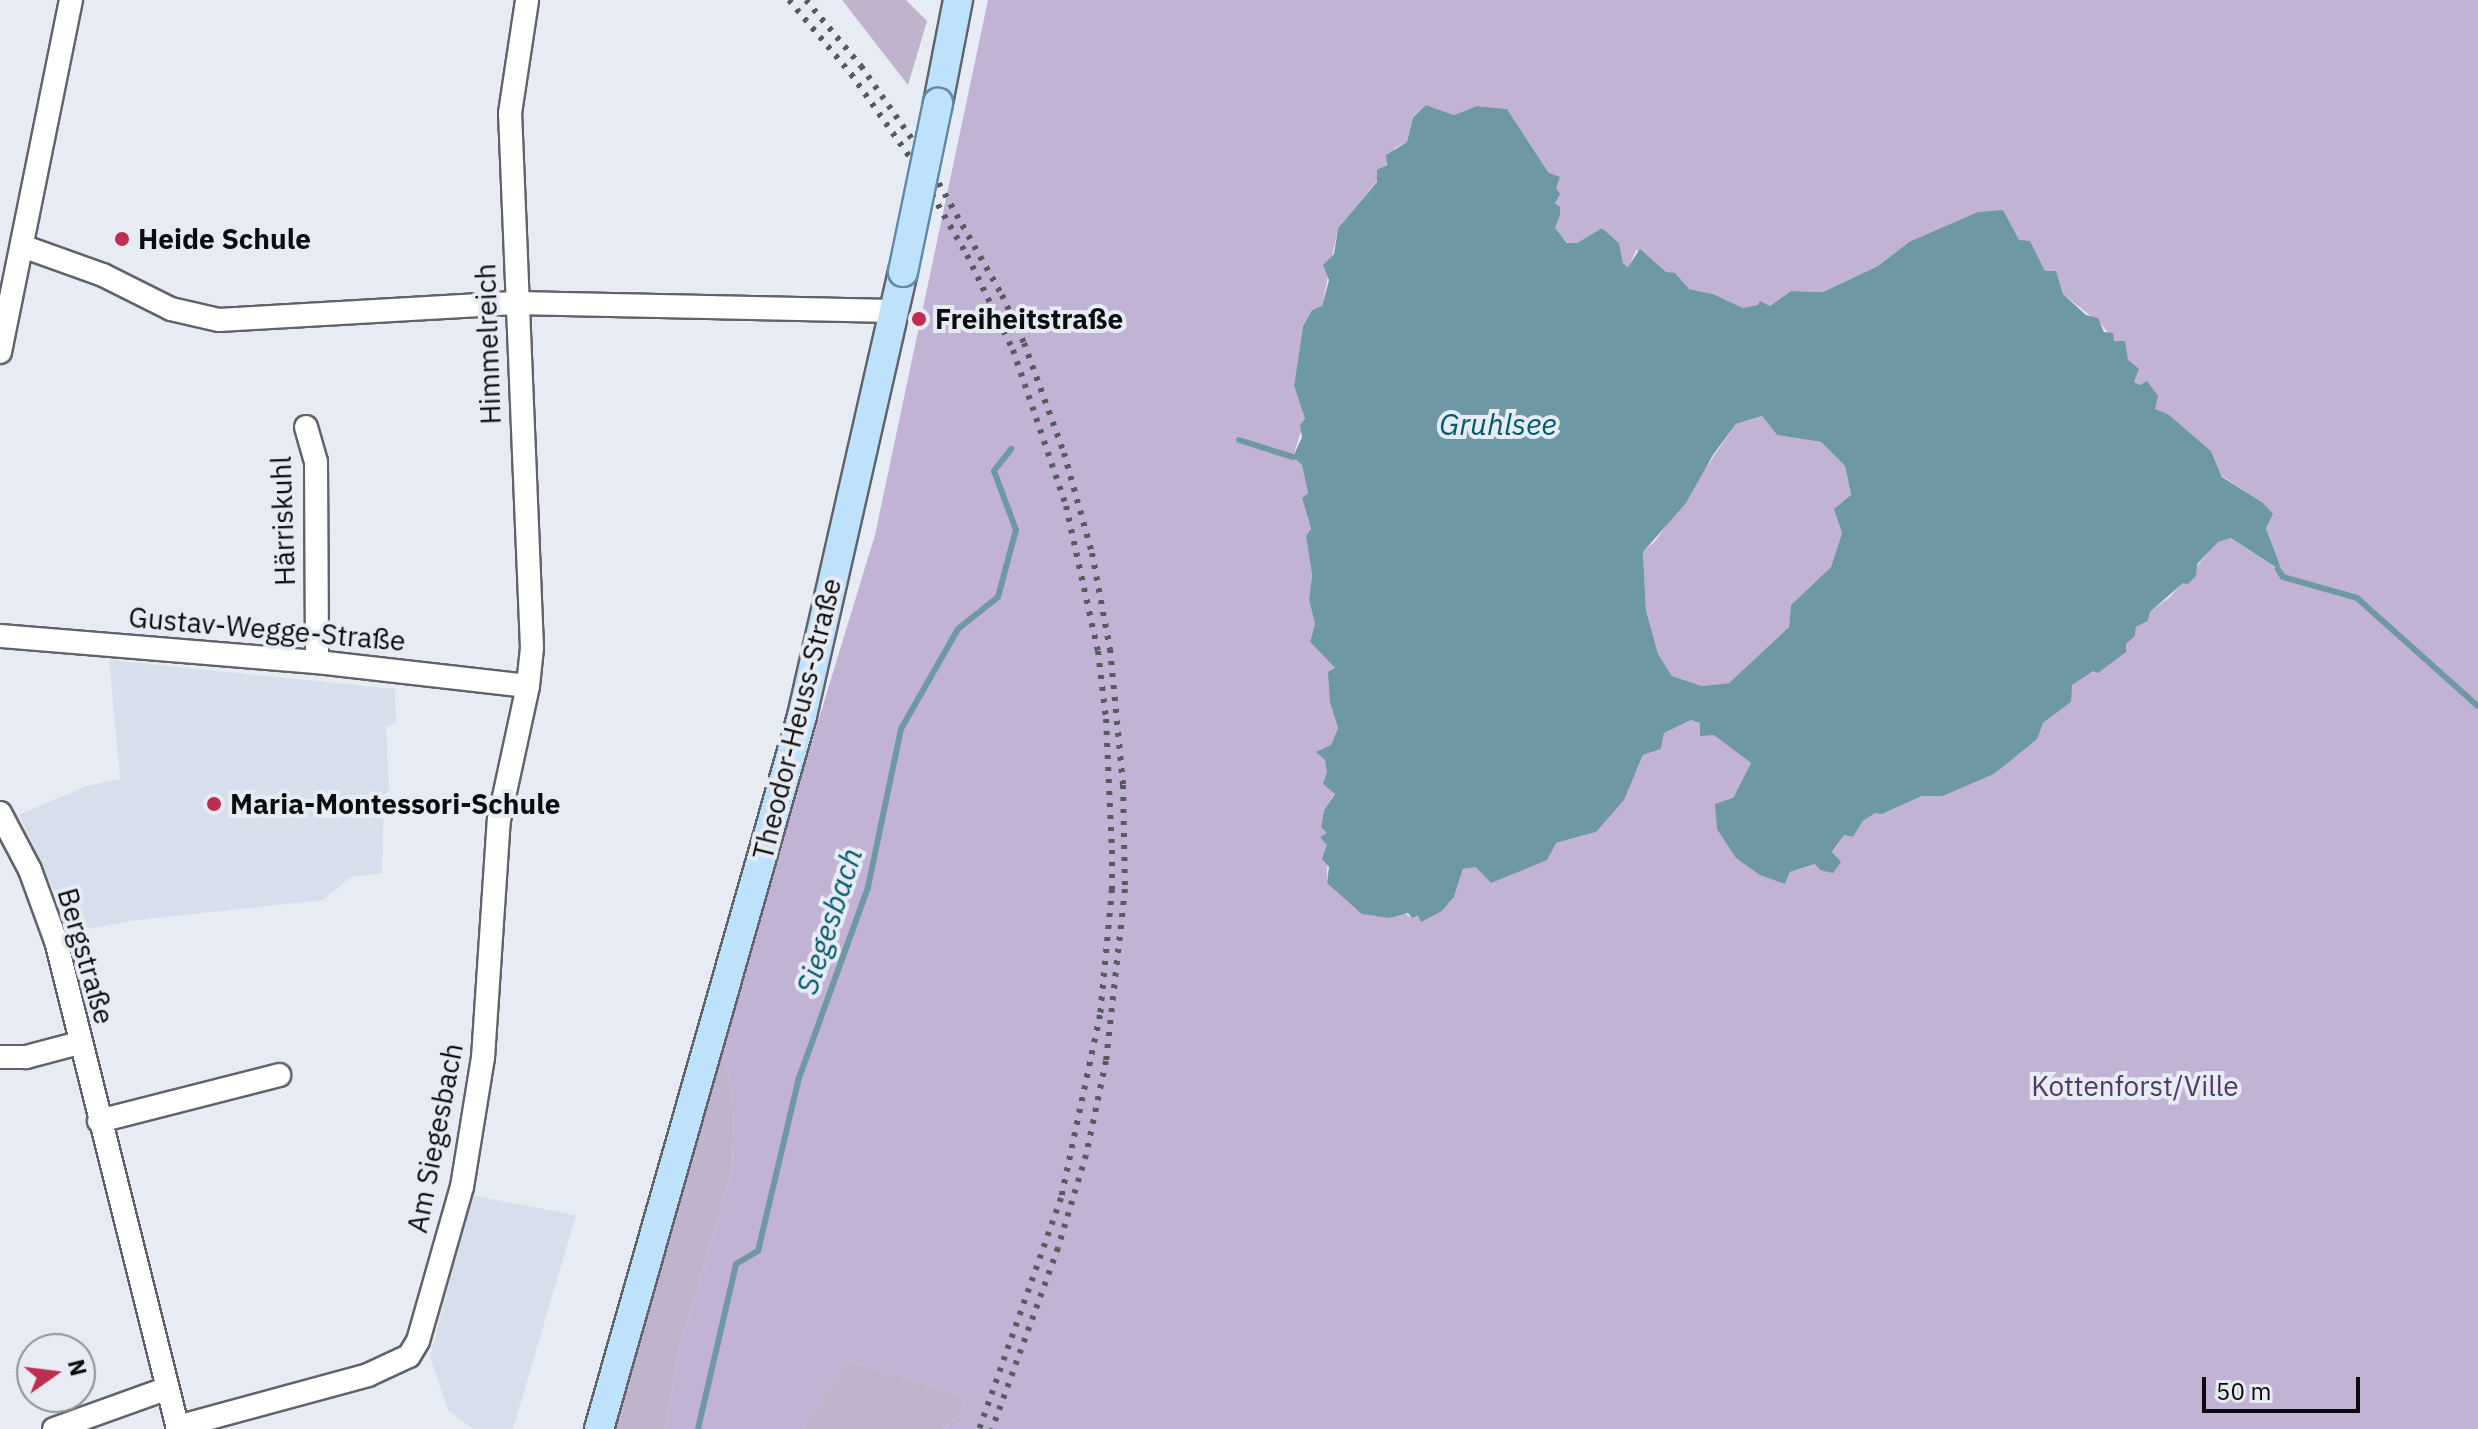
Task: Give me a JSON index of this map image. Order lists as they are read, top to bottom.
{
  "streets": {
    "main road": ["Theodor-Heuss-Straße"],
    "street": [
      "Himmelreich",
      "Härriskuhl",
      "Gustav-Wegge-Straße",
      "Bergstraße",
      "Am Siegesbach"
    ]
  },
  "crossings": [
    ["Himmelreich", "Gustav-Wegge-Straße"],
    ["Himmelreich", "Am Siegesbach"],
    ["Härriskuhl", "Gustav-Wegge-Straße"],
    ["Gustav-Wegge-Straße", "Am Siegesbach"],
    ["Bergstraße", "Am Siegesbach"]
  ],
  "water": ["Gruhlsee", "Siegesbach"],
  "parks": ["Kottenforst/Ville"],
  "places": ["Heide Schule", "Freiheitstraße", "Maria-Montessori-Schule"],
  "scale_bar": "50 m",
  "north": "right"
}
